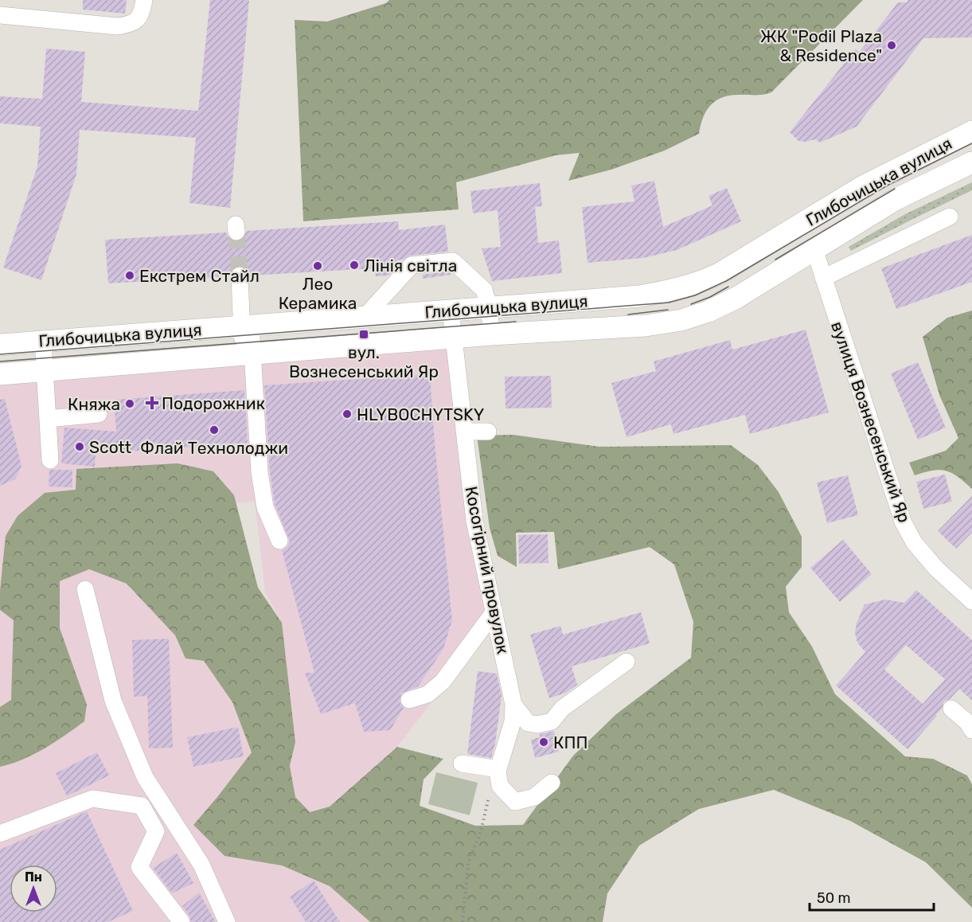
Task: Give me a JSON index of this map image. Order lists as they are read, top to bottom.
{
  "streets": {
    "main road": ["Глибочицька вулиця"],
    "street": ["вулиця Вознесенський Яр", "Косогірний провулок"]
  },
  "crossings": [
    ["Глибочицька вулиця", "вулиця Вознесенський Яр"],
    ["Глибочицька вулиця", "Косогірний провулок"]
  ],
  "places": {
    "other": [
      "ЖК \"Podil Plaza & Residence\"",
      "Лінія світла",
      "Лео Керамика",
      "Екстрем Стайл",
      "Княжа",
      "HLYBOCHYTSKY",
      "Флай Технолоджи",
      "Scott",
      "КПП"
    ],
    "transit": ["вул. Вознесенський Яр"],
    "health": ["Подорожник"]
  },
  "scale_bar": "50 m",
  "north": "top"
}
